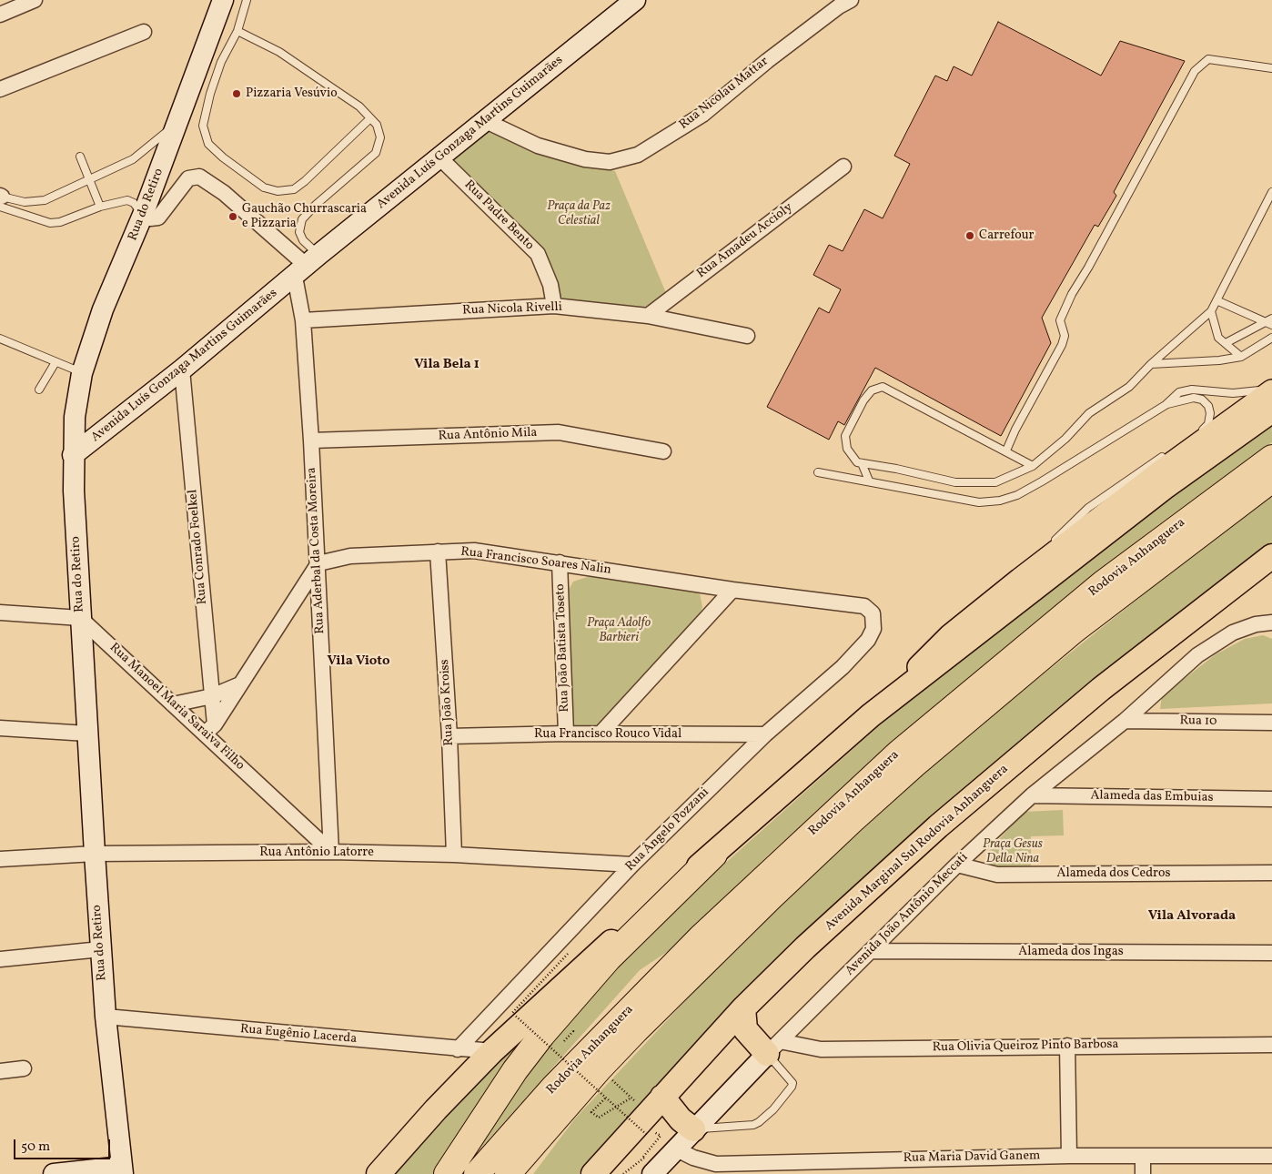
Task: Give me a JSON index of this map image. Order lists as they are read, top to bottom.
{
  "streets": {
    "highway": ["Rodovia Anhanguera", "Avenida Marginal Sul Rodovia Anhanguera"],
    "main road": ["Avenida Luís Gonzaga Martins Guimarães", "Rua do Retiro", "Avenida João Antônio Meccati"],
    "street": [
      "Rua Nicolau Mattar",
      "Rua Padre Bento",
      "Rua Amadeu Accioly",
      "Rua Nicola Rivelli",
      "Rua Antônio Mila",
      "Rua Conrado Foelkel",
      "Rua Aderbal da Costa Moreira",
      "Rua Francisco Soares Nalin",
      "Rua João Batista Toseto",
      "Rua João Kroiss",
      "Rua Manoel Maria Saraiva Filho",
      "Rua 10",
      "Rua Francisco Rouco Vidal",
      "Alameda das Embuias",
      "Rua Ângelo Pozzani",
      "Rua Antônio Latorre",
      "Alameda dos Cedros",
      "Alameda dos Ingas",
      "Rua Eugênio Lacerda",
      "Rua Olivia Queiroz Pinto Barbosa",
      "Rua Maria David Ganem"
    ]
  },
  "crossings": [
    ["Rua Nicolau Mattar", "Avenida Luís Gonzaga Martins Guimarães"],
    ["Avenida Luís Gonzaga Martins Guimarães", "Rua do Retiro"],
    ["Avenida Luís Gonzaga Martins Guimarães", "Rua Padre Bento"],
    ["Avenida Luís Gonzaga Martins Guimarães", "Rua Conrado Foelkel"],
    ["Avenida Luís Gonzaga Martins Guimarães", "Rua Aderbal da Costa Moreira"],
    ["Rua do Retiro", "Rua Manoel Maria Saraiva Filho"],
    ["Rua do Retiro", "Rua Antônio Latorre"],
    ["Rua do Retiro", "Rua Eugênio Lacerda"],
    ["Rua Padre Bento", "Rua Nicola Rivelli"],
    ["Rua Amadeu Accioly", "Rua Nicola Rivelli"],
    ["Rua Nicola Rivelli", "Rua Aderbal da Costa Moreira"],
    ["Rua Antônio Mila", "Rua Aderbal da Costa Moreira"],
    ["Rua Conrado Foelkel", "Rua Manoel Maria Saraiva Filho"],
    ["Rua Aderbal da Costa Moreira", "Rua Francisco Soares Nalin"],
    ["Rua Aderbal da Costa Moreira", "Rua Manoel Maria Saraiva Filho"],
    ["Rua Aderbal da Costa Moreira", "Rua Antônio Latorre"],
    ["Rua Francisco Soares Nalin", "Rua João Batista Toseto"],
    ["Rua Francisco Soares Nalin", "Rua João Kroiss"],
    ["Rua Francisco Soares Nalin", "Rua Ângelo Pozzani"],
    ["Rua João Batista Toseto", "Rua Francisco Rouco Vidal"],
    ["Rua João Kroiss", "Rua Francisco Rouco Vidal"],
    ["Rua João Kroiss", "Rua Antônio Latorre"],
    ["Rua Manoel Maria Saraiva Filho", "Rua Antônio Latorre"],
    ["Rua 10", "Avenida João Antônio Meccati"],
    ["Rua Francisco Rouco Vidal", "Rua Ângelo Pozzani"],
    ["Alameda das Embuias", "Avenida João Antônio Meccati"],
    ["Rua Ângelo Pozzani", "Rua Antônio Latorre"],
    ["Rua Ângelo Pozzani", "Rua Eugênio Lacerda"],
    ["Alameda dos Cedros", "Avenida João Antônio Meccati"],
    ["Avenida João Antônio Meccati", "Alameda dos Ingas"],
    ["Avenida João Antônio Meccati", "Rua Olivia Queiroz Pinto Barbosa"],
    ["Avenida João Antônio Meccati", "Rua Maria David Ganem"]
  ],
  "districts": ["Vila Bela 1", "Vila Vioto", "Vila Alvorada"],
  "parks": ["Praça da Paz Celestial", "Praça Adolfo Barbieri", "Praça Gesus Della Nina"],
  "places": ["Pizzaria Vesúvio", "Gauchão Churrascaria e Pizzaria", "Carrefour"],
  "scale_bar": "50 m"
}
